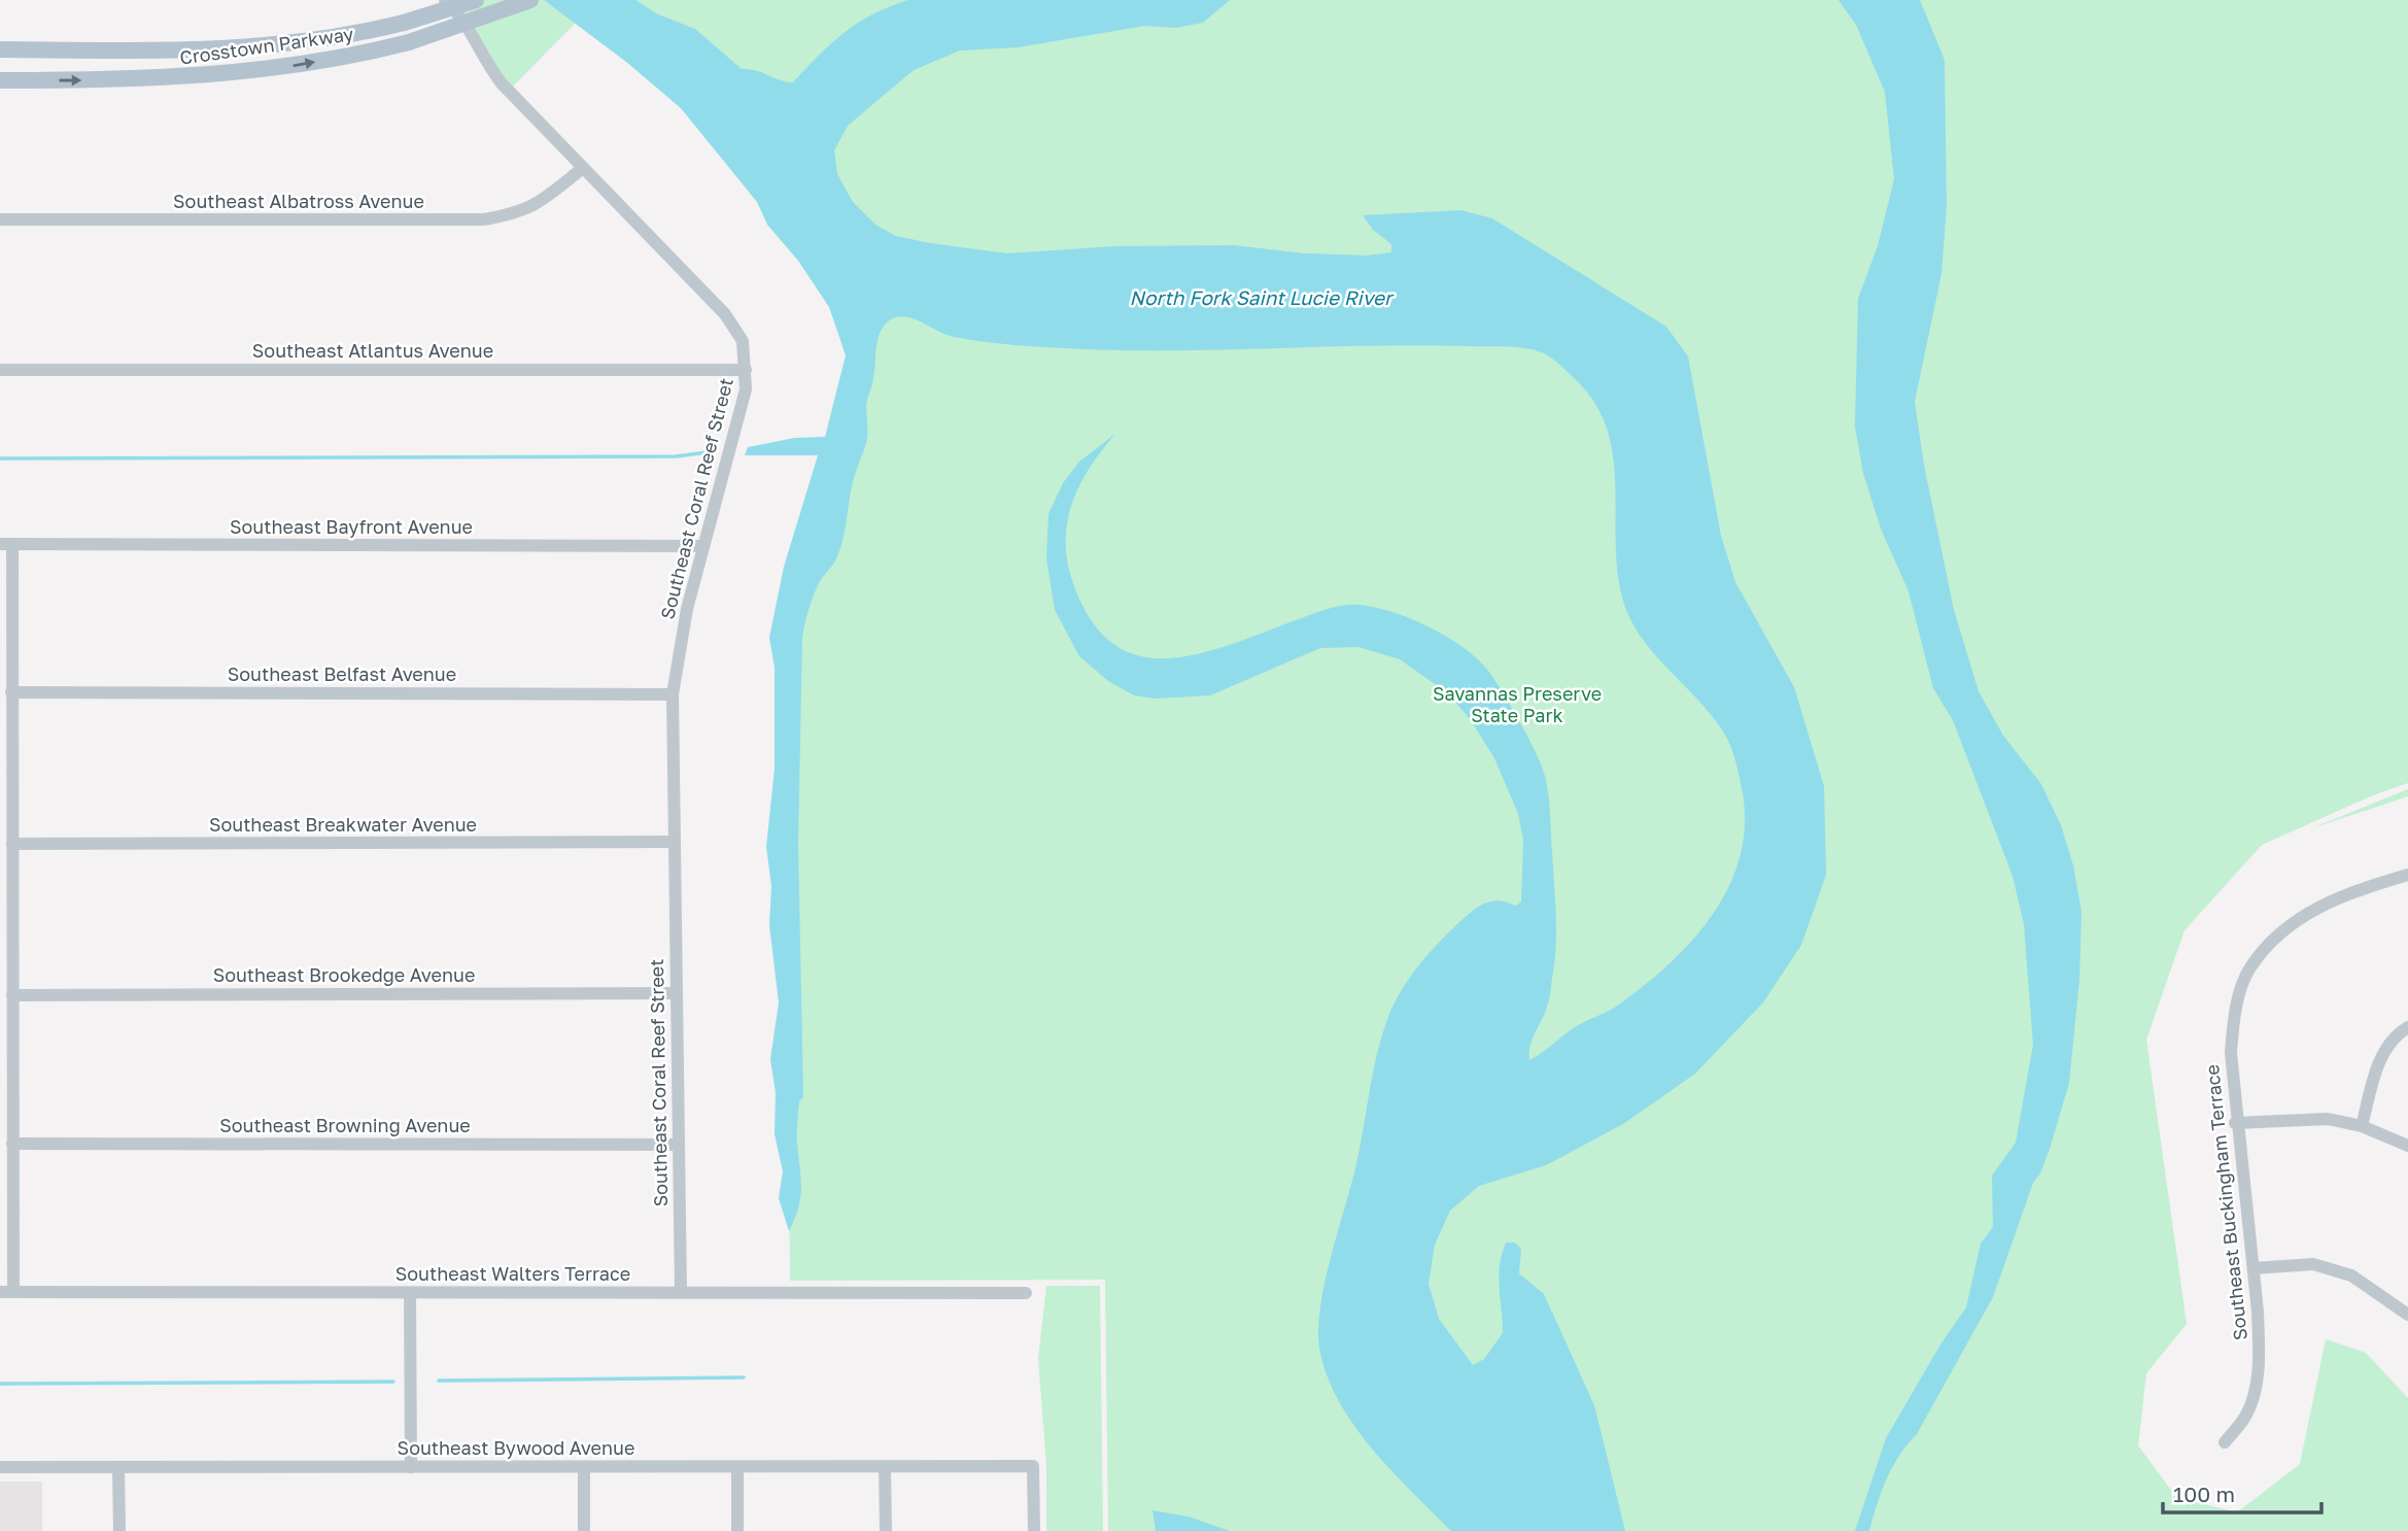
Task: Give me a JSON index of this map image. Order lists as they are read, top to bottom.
{
  "streets": {
    "main road": ["Crosstown Parkway"],
    "street": [
      "Southeast Albatross Avenue",
      "Southeast Atlantus Avenue",
      "Southeast Coral Reef Street",
      "Southeast Bayfront Avenue",
      "Southeast Belfast Avenue",
      "Southeast Breakwater Avenue",
      "Southeast Brookedge Avenue",
      "Southeast Browning Avenue",
      "Southeast Buckingham Terrace",
      "Southeast Walters Terrace",
      "Southeast Bywood Avenue"
    ]
  },
  "crossings": [
    ["Southeast Albatross Avenue", "Southeast Coral Reef Street"],
    ["Southeast Atlantus Avenue", "Southeast Coral Reef Street"],
    ["Southeast Coral Reef Street", "Southeast Bayfront Avenue"],
    ["Southeast Coral Reef Street", "Southeast Belfast Avenue"],
    ["Southeast Coral Reef Street", "Southeast Breakwater Avenue"],
    ["Southeast Coral Reef Street", "Southeast Brookedge Avenue"],
    ["Southeast Coral Reef Street", "Southeast Browning Avenue"],
    ["Southeast Coral Reef Street", "Southeast Walters Terrace"]
  ],
  "water": ["North Fork Saint Lucie River"],
  "parks": ["Savannas Preserve State Park"],
  "scale_bar": "100 m"
}
